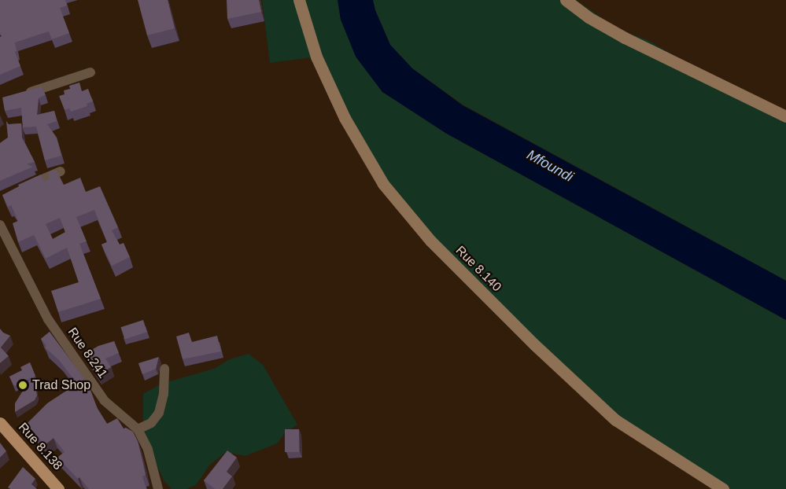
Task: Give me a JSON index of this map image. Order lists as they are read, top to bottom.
{
  "streets": {
    "main road": ["Rue 8.140", "Rue 8.138"],
    "street": ["Rue 8.241"]
  },
  "water": ["Mfoundi"],
  "places": ["Trad Shop"]
}
